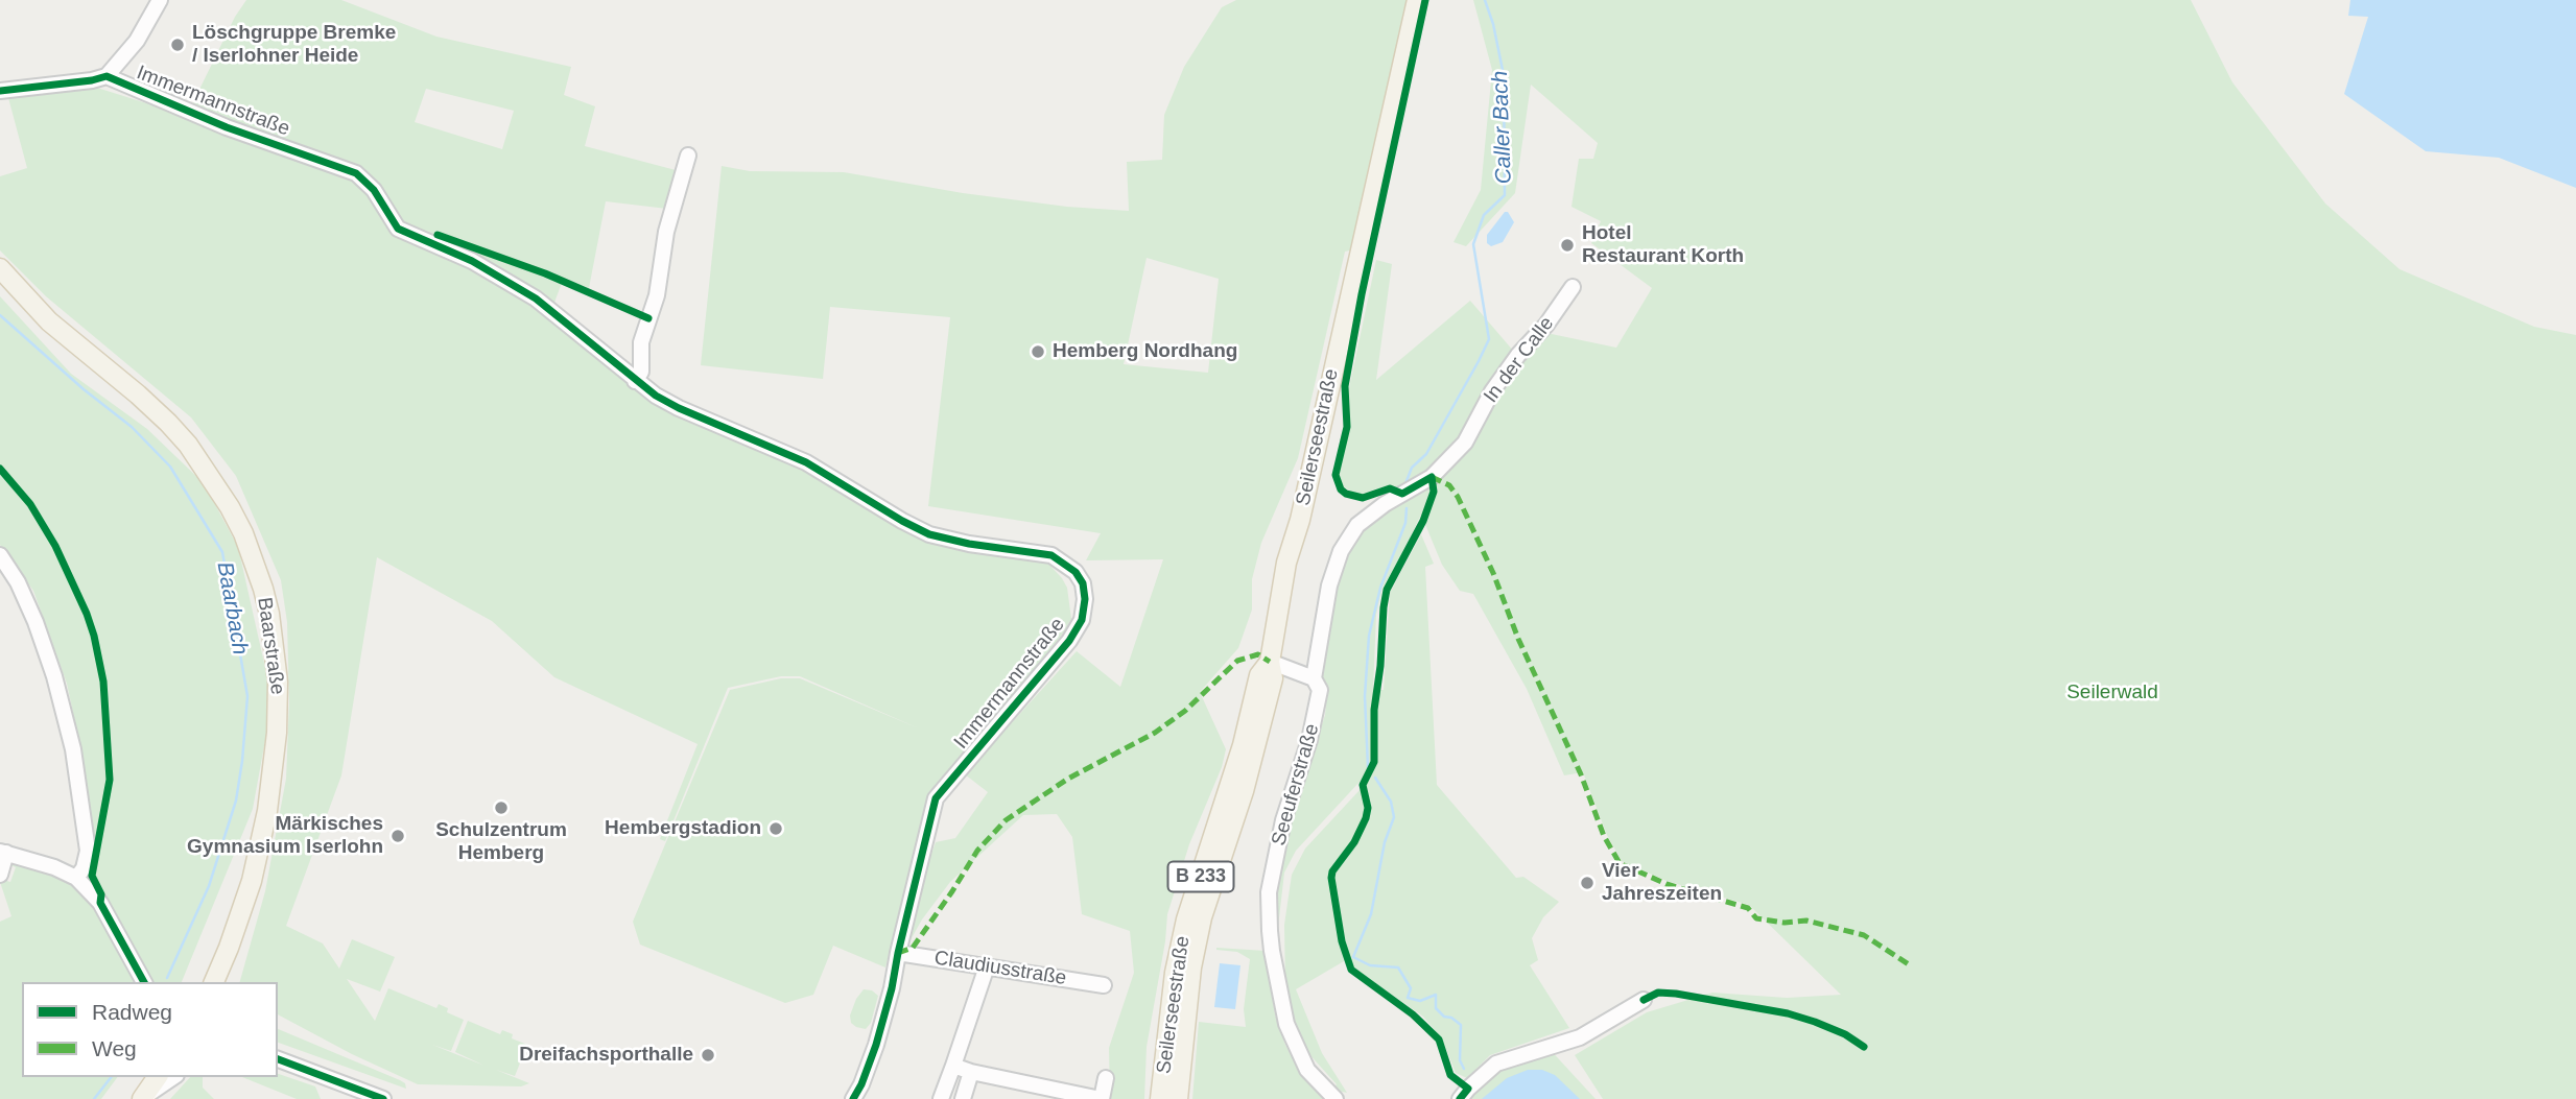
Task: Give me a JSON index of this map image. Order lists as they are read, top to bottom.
{
  "streets": {
    "main road": ["Seilerseestraße", "Baarstraße", "B 233"],
    "street": [
      "Immermannstraße",
      "In der Calle",
      "Seeuferstraße",
      "Claudiusstraße"
    ]
  },
  "crossings": [
    ["Immermannstraße", "Claudiusstraße"],
    ["In der Calle", "Seeuferstraße"]
  ],
  "water": ["Caller Bach", "Baarbach"],
  "parks": ["Seilerwald"],
  "places": [
    "Löschgruppe Bremke / Iserlohner Heide",
    "Hotel Restaurant Korth",
    "Hemberg Nordhang",
    "Schulzentrum Hemberg",
    "Hembergstadion",
    "Märkisches Gymnasium Iserlohn",
    "Vier Jahreszeiten",
    "Dreifachsporthalle"
  ],
  "legend": ["Radweg", "Weg"]
}
